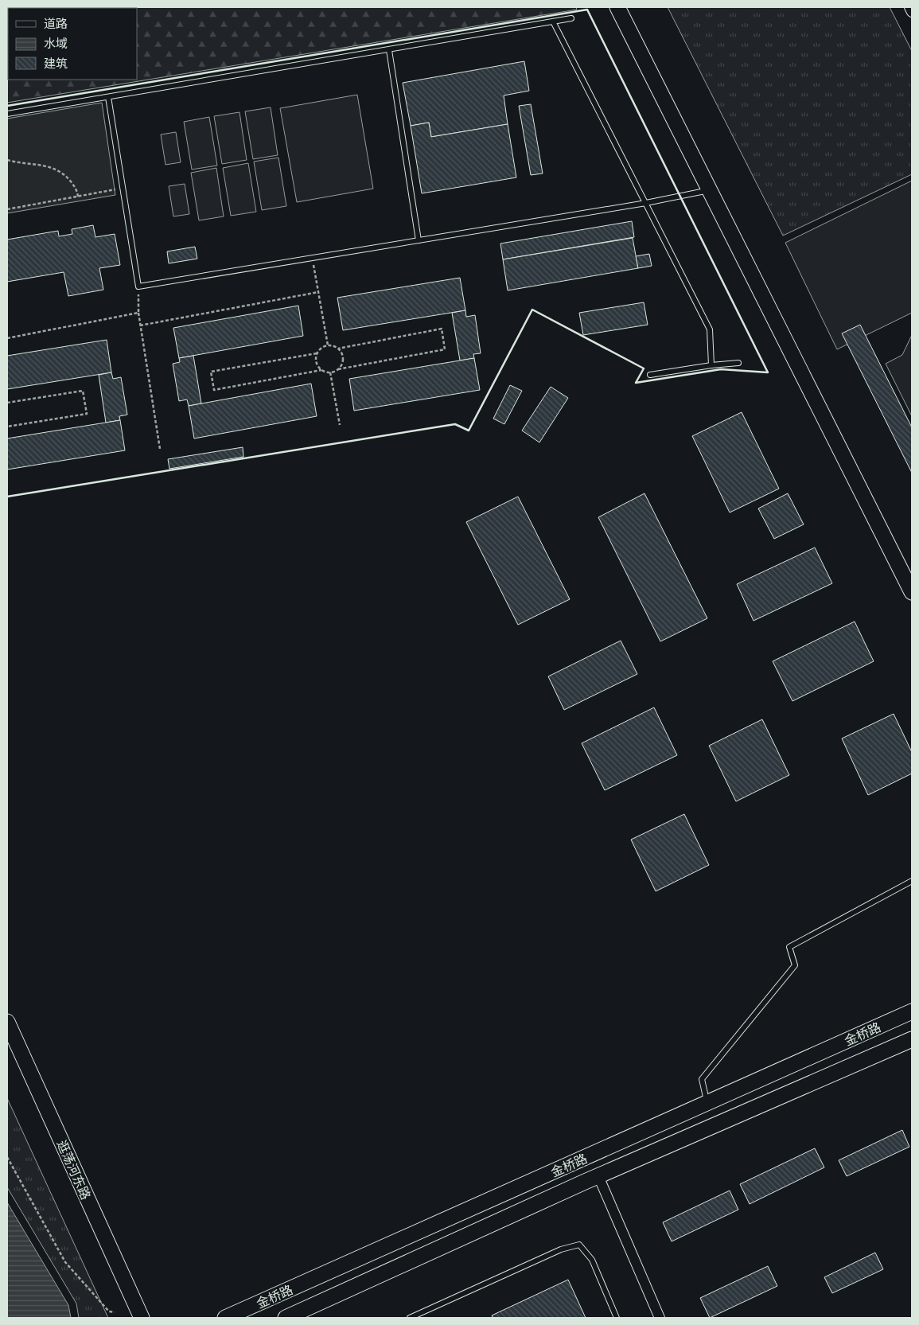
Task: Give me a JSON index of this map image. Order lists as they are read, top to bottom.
{
  "streets": {
    "street": ["金桥路", "逛荡河东路"]
  },
  "legend": ["道路", "水域", "建筑"]
}
